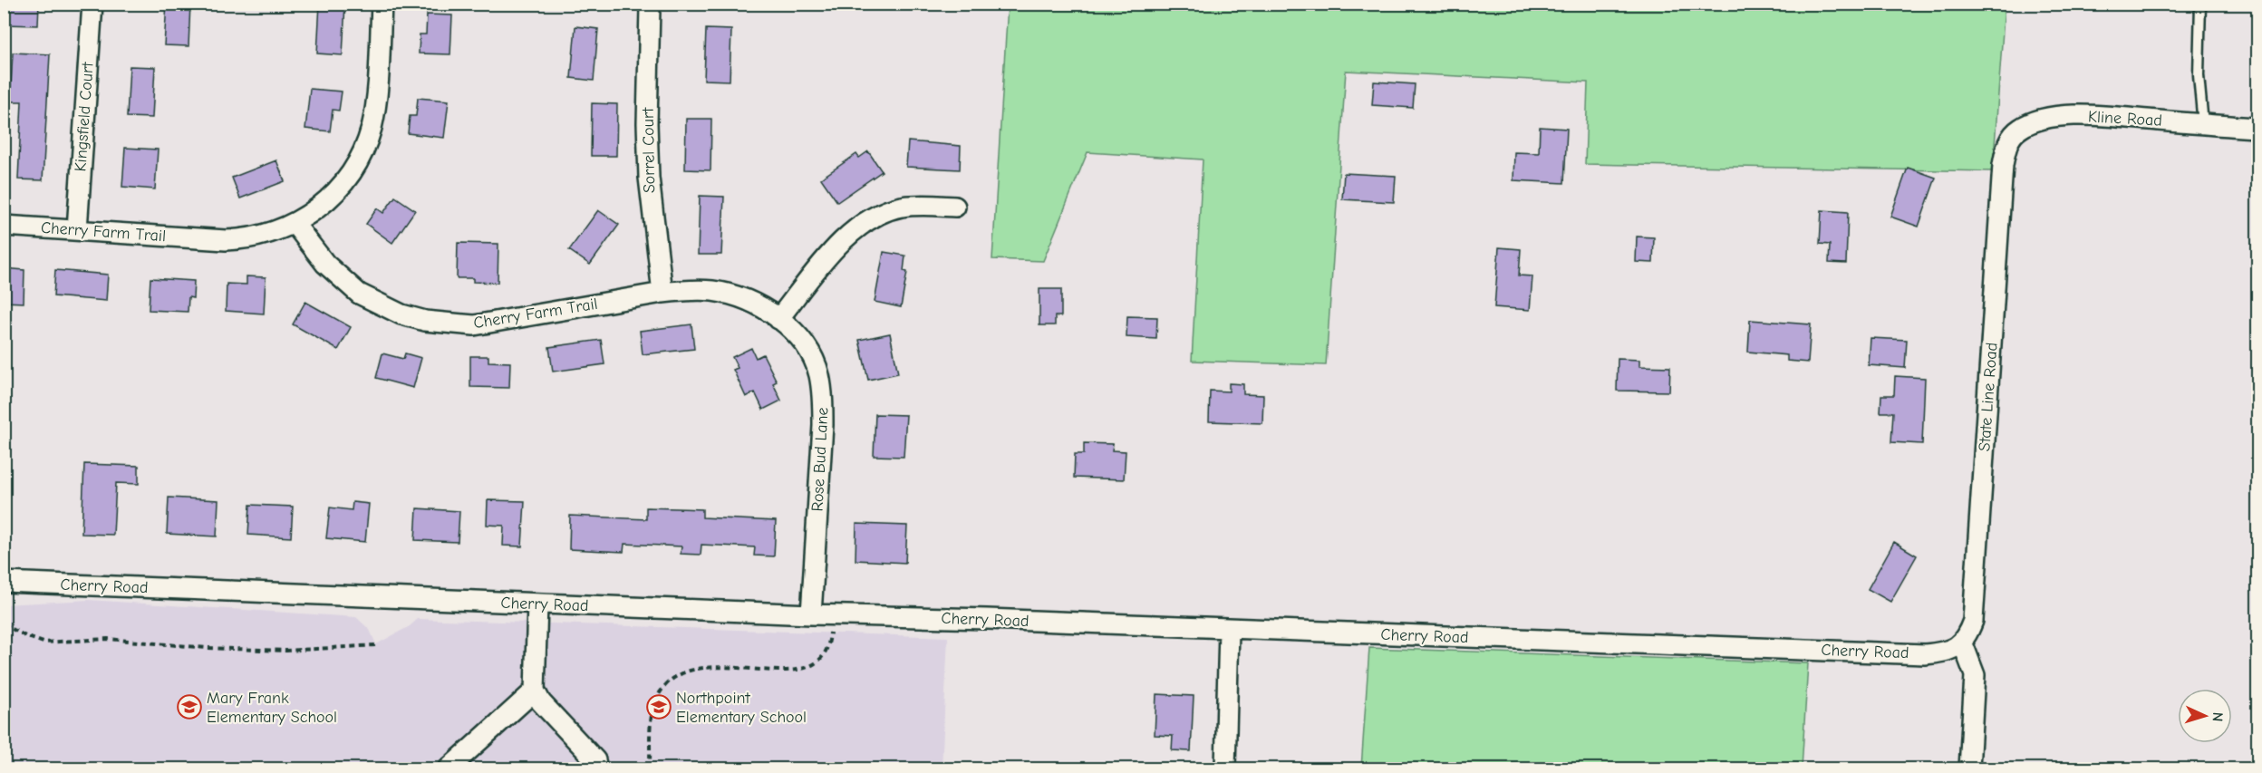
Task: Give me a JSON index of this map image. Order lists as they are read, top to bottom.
{
  "streets": {
    "street": [
      "Kingsfield Court",
      "Kline Road",
      "Sorrel Court",
      "Cherry Farm Trail",
      "State Line Road",
      "Rose Bud Lane",
      "Cherry Road"
    ]
  },
  "crossings": [
    ["Kingsfield Court", "Cherry Farm Trail"],
    ["Kline Road", "State Line Road"],
    ["Sorrel Court", "Cherry Farm Trail"],
    ["Cherry Farm Trail", "Rose Bud Lane"],
    ["State Line Road", "Cherry Road"],
    ["Rose Bud Lane", "Cherry Road"]
  ],
  "places": {
    "school or university": ["Mary Frank Elementary School", "Northpoint Elementary School"]
  },
  "north": "right"
}
